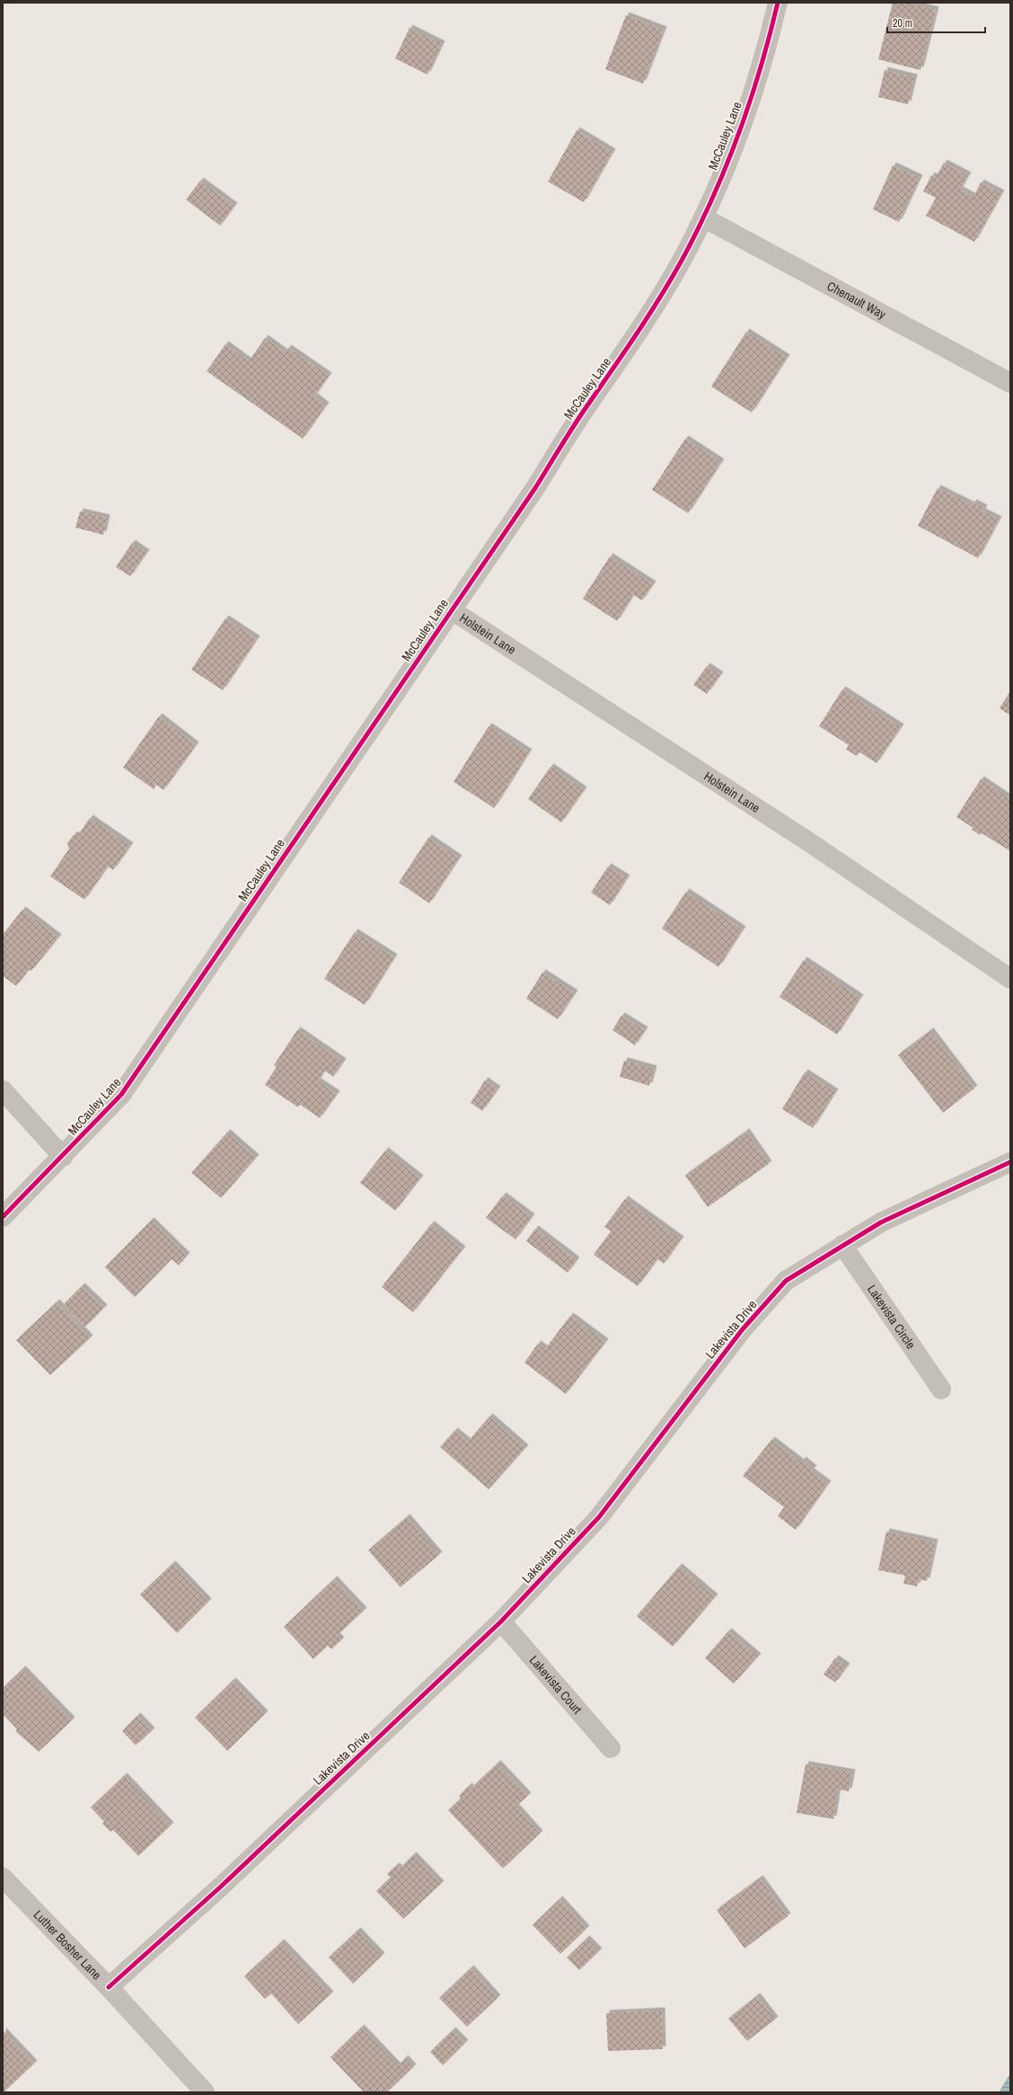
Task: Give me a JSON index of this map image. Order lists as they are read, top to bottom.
{
  "streets": {
    "street": [
      "McCauley Lane",
      "Chenault Way",
      "Holstein Lane",
      "Lakevista Circle",
      "Lakevista Drive",
      "Lakevista Court",
      "Luther Bosher Lane"
    ]
  },
  "crossings": [
    ["McCauley Lane", "Chenault Way"],
    ["McCauley Lane", "Holstein Lane"],
    ["Lakevista Circle", "Lakevista Drive"],
    ["Lakevista Drive", "Lakevista Court"],
    ["Lakevista Drive", "Luther Bosher Lane"]
  ],
  "scale_bar": "20 m"
}
